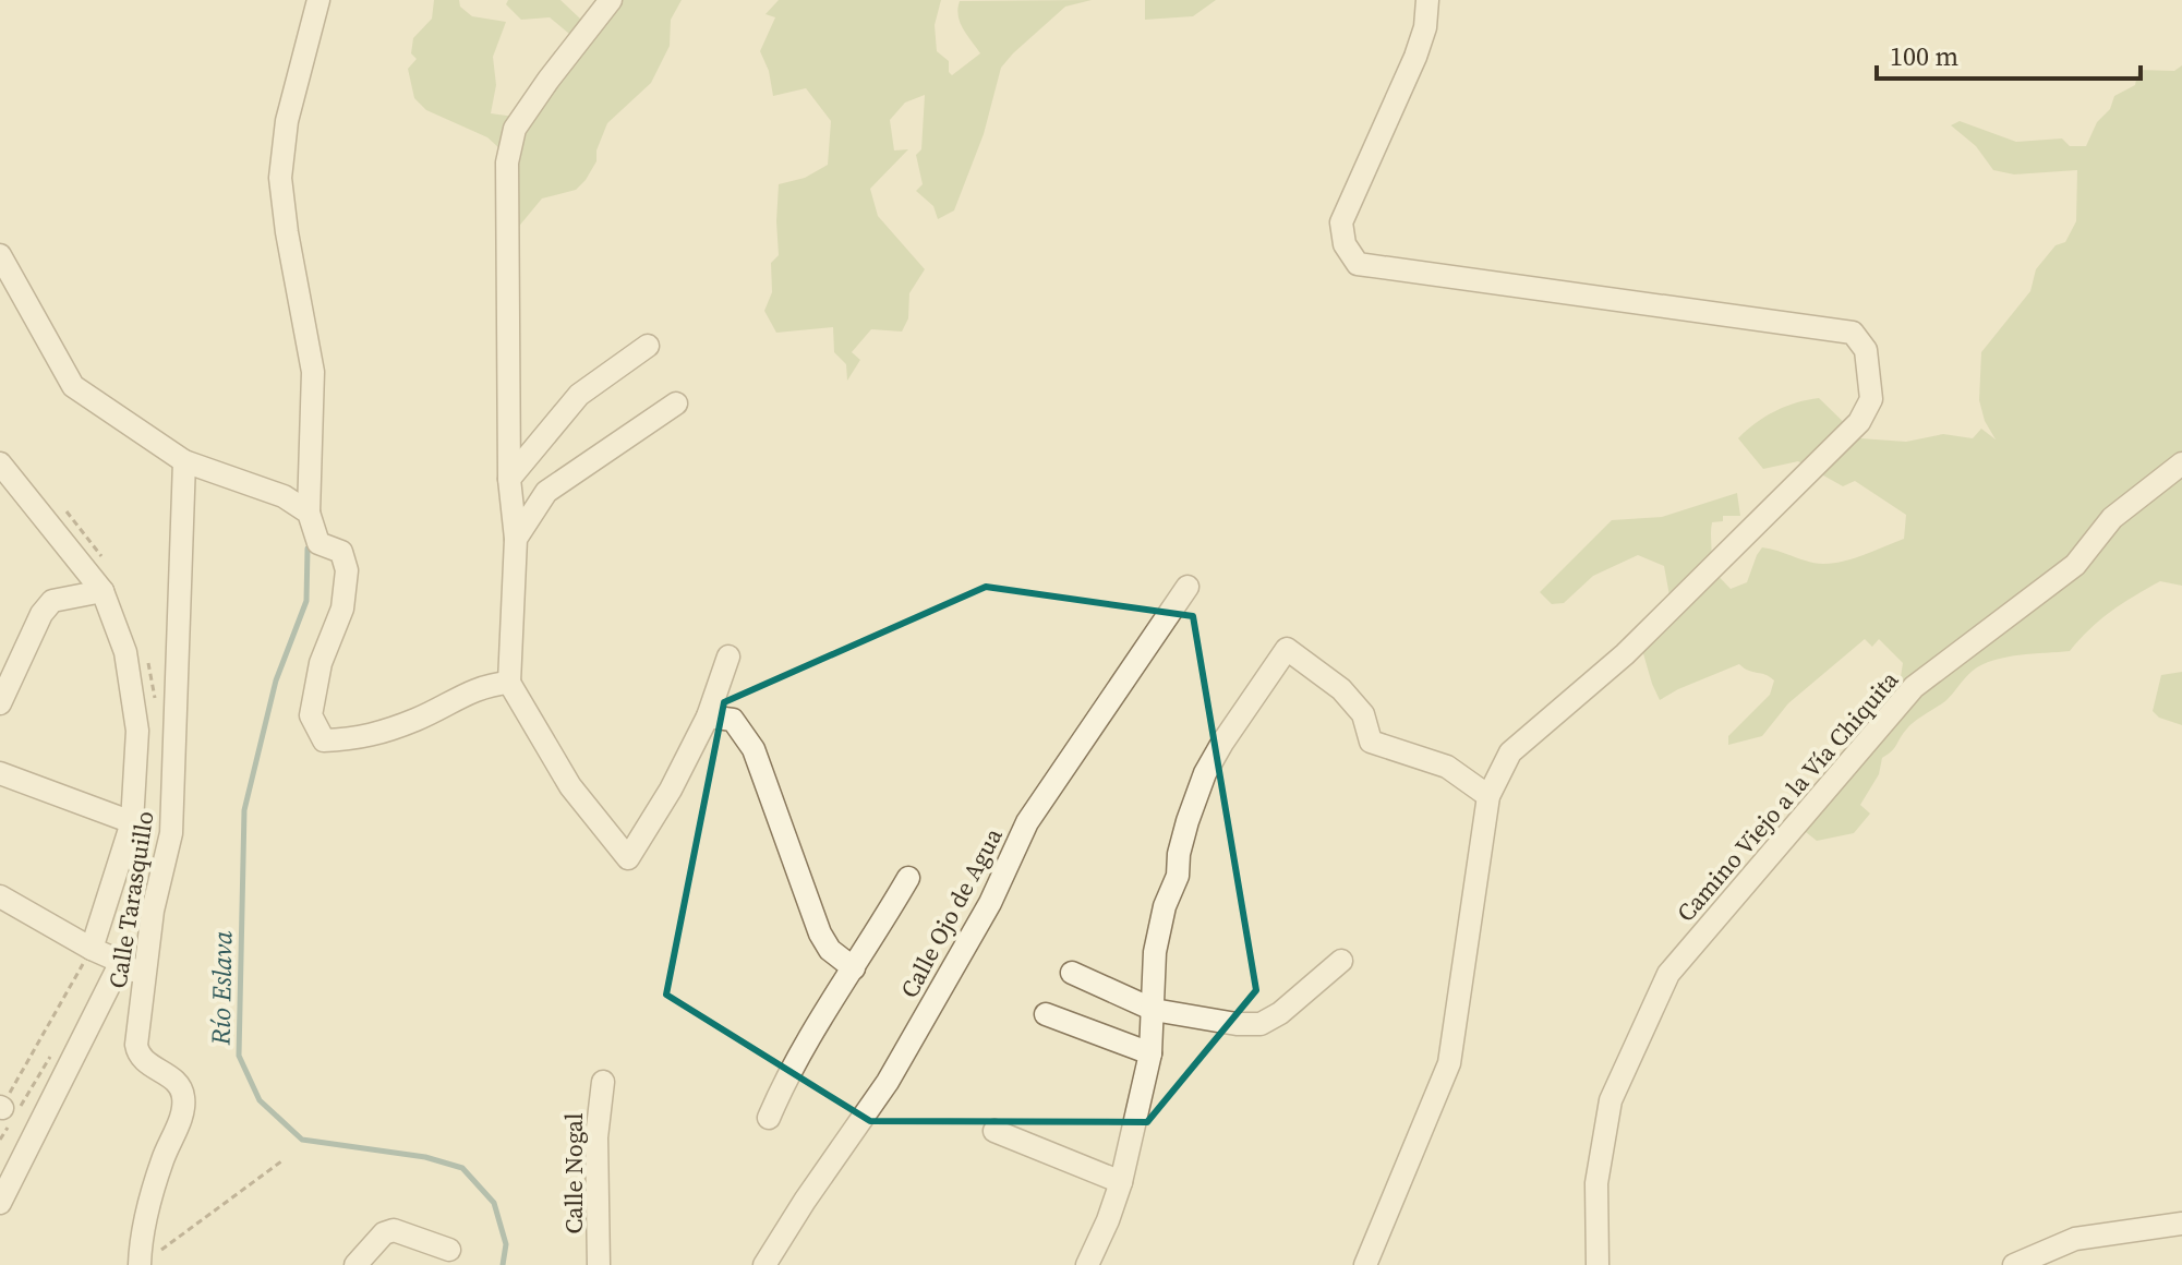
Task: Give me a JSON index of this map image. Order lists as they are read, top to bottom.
{
  "streets": {
    "street": [
      "Camino Viejo a la Vía Chiquita",
      "Calle Tarasquillo",
      "Calle Ojo de Agua",
      "Calle Nogal"
    ]
  },
  "water": ["Río Eslava"],
  "scale_bar": "100 m"
}
